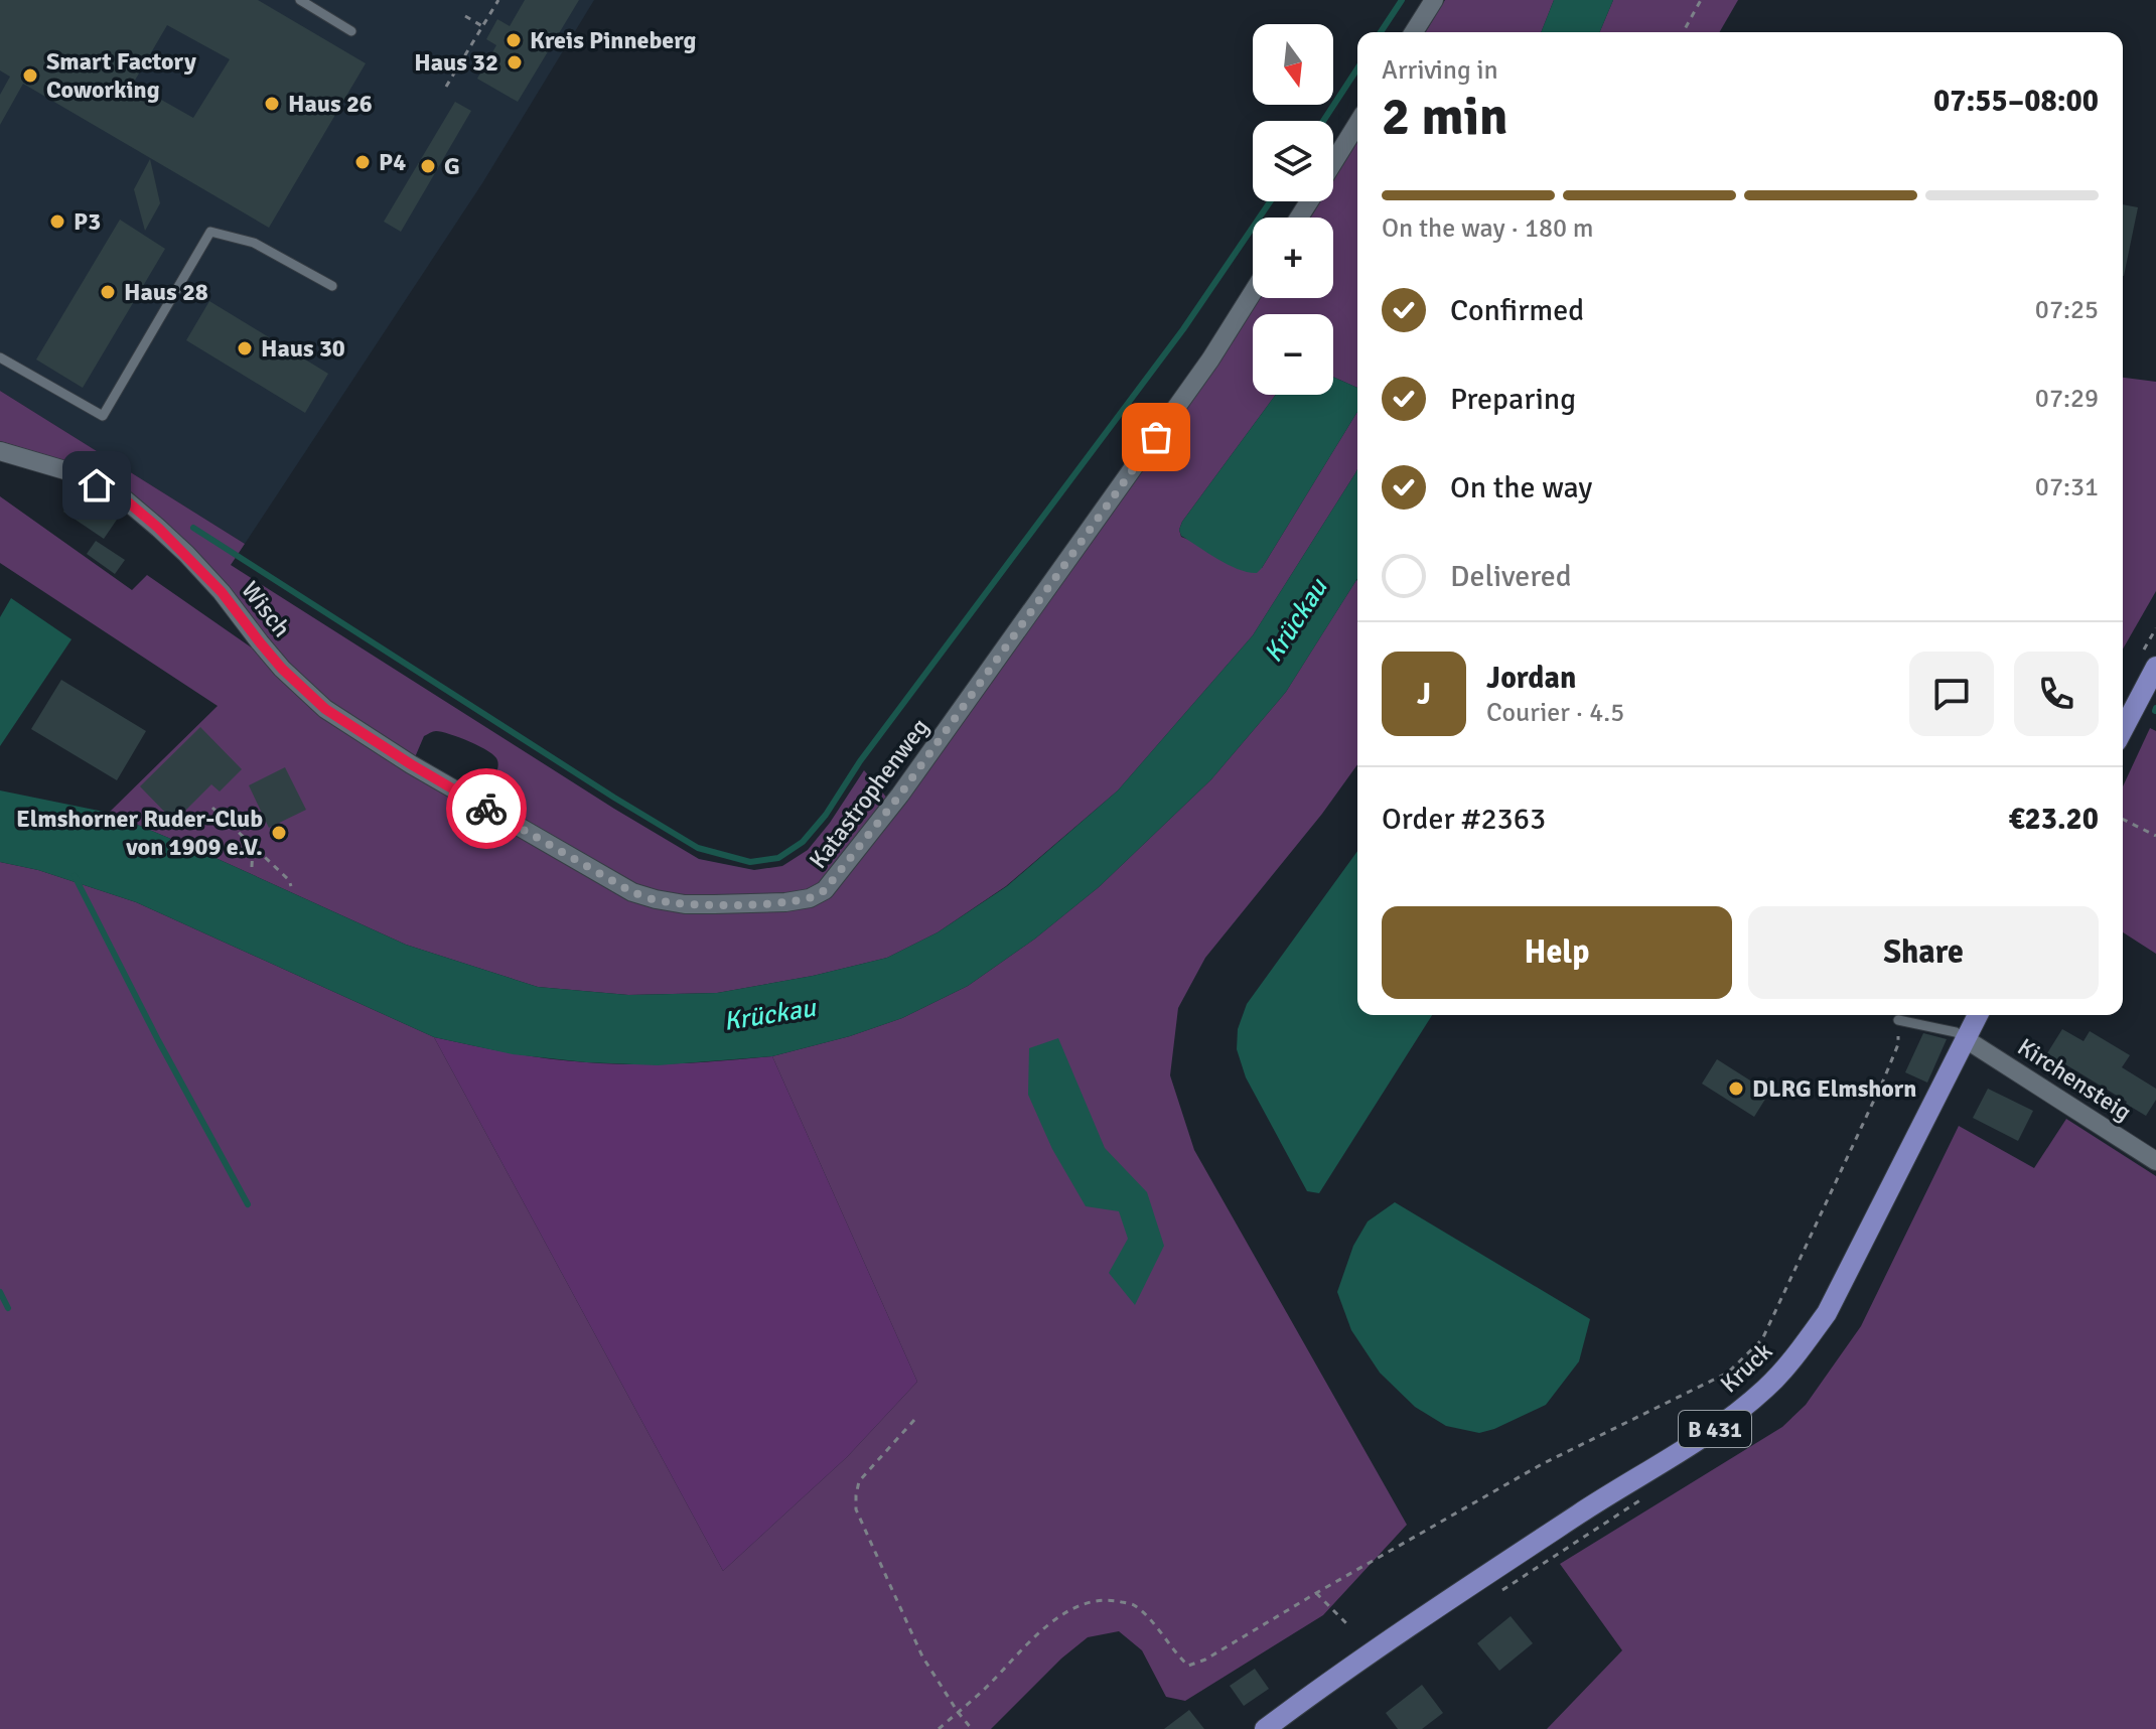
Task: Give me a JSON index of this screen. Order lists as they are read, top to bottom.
{
  "streets": {
    "main road": ["Kruck", "B 431"],
    "street": ["Wisch", "Katastrophenweg", "Kirchensteig"]
  },
  "crossings": [
    ["Wisch", "Katastrophenweg"],
    ["Kirchensteig", "Kruck"]
  ],
  "water": ["Krückau"],
  "places": [
    "Kreis Pinneberg",
    "Haus 32",
    "Smart Factory Coworking",
    "Haus 26",
    "P4",
    "G",
    "P3",
    "Haus 28",
    "Haus 30",
    "Elmshorner Ruder-Club von 1909 e.V.",
    "DLRG Elmshorn"
  ],
  "north": "bottom",
  "page": {
    "map_buttons": ["+", "−"],
    "heading": ["2 min", "Arriving in", "07:55–08:00"],
    "panel": [
      "Jordan",
      "Courier · 4.5",
      "Order #2363",
      "€23.20"
    ],
    "bar": "On the way · 180 m",
    "list": [
      ["Confirmed", "07:25"],
      ["Preparing", "07:29"],
      ["On the way", "07:31"],
      "Delivered"
    ],
    "round": "J",
    "buttons": ["Help", "Share"]
  }
}
